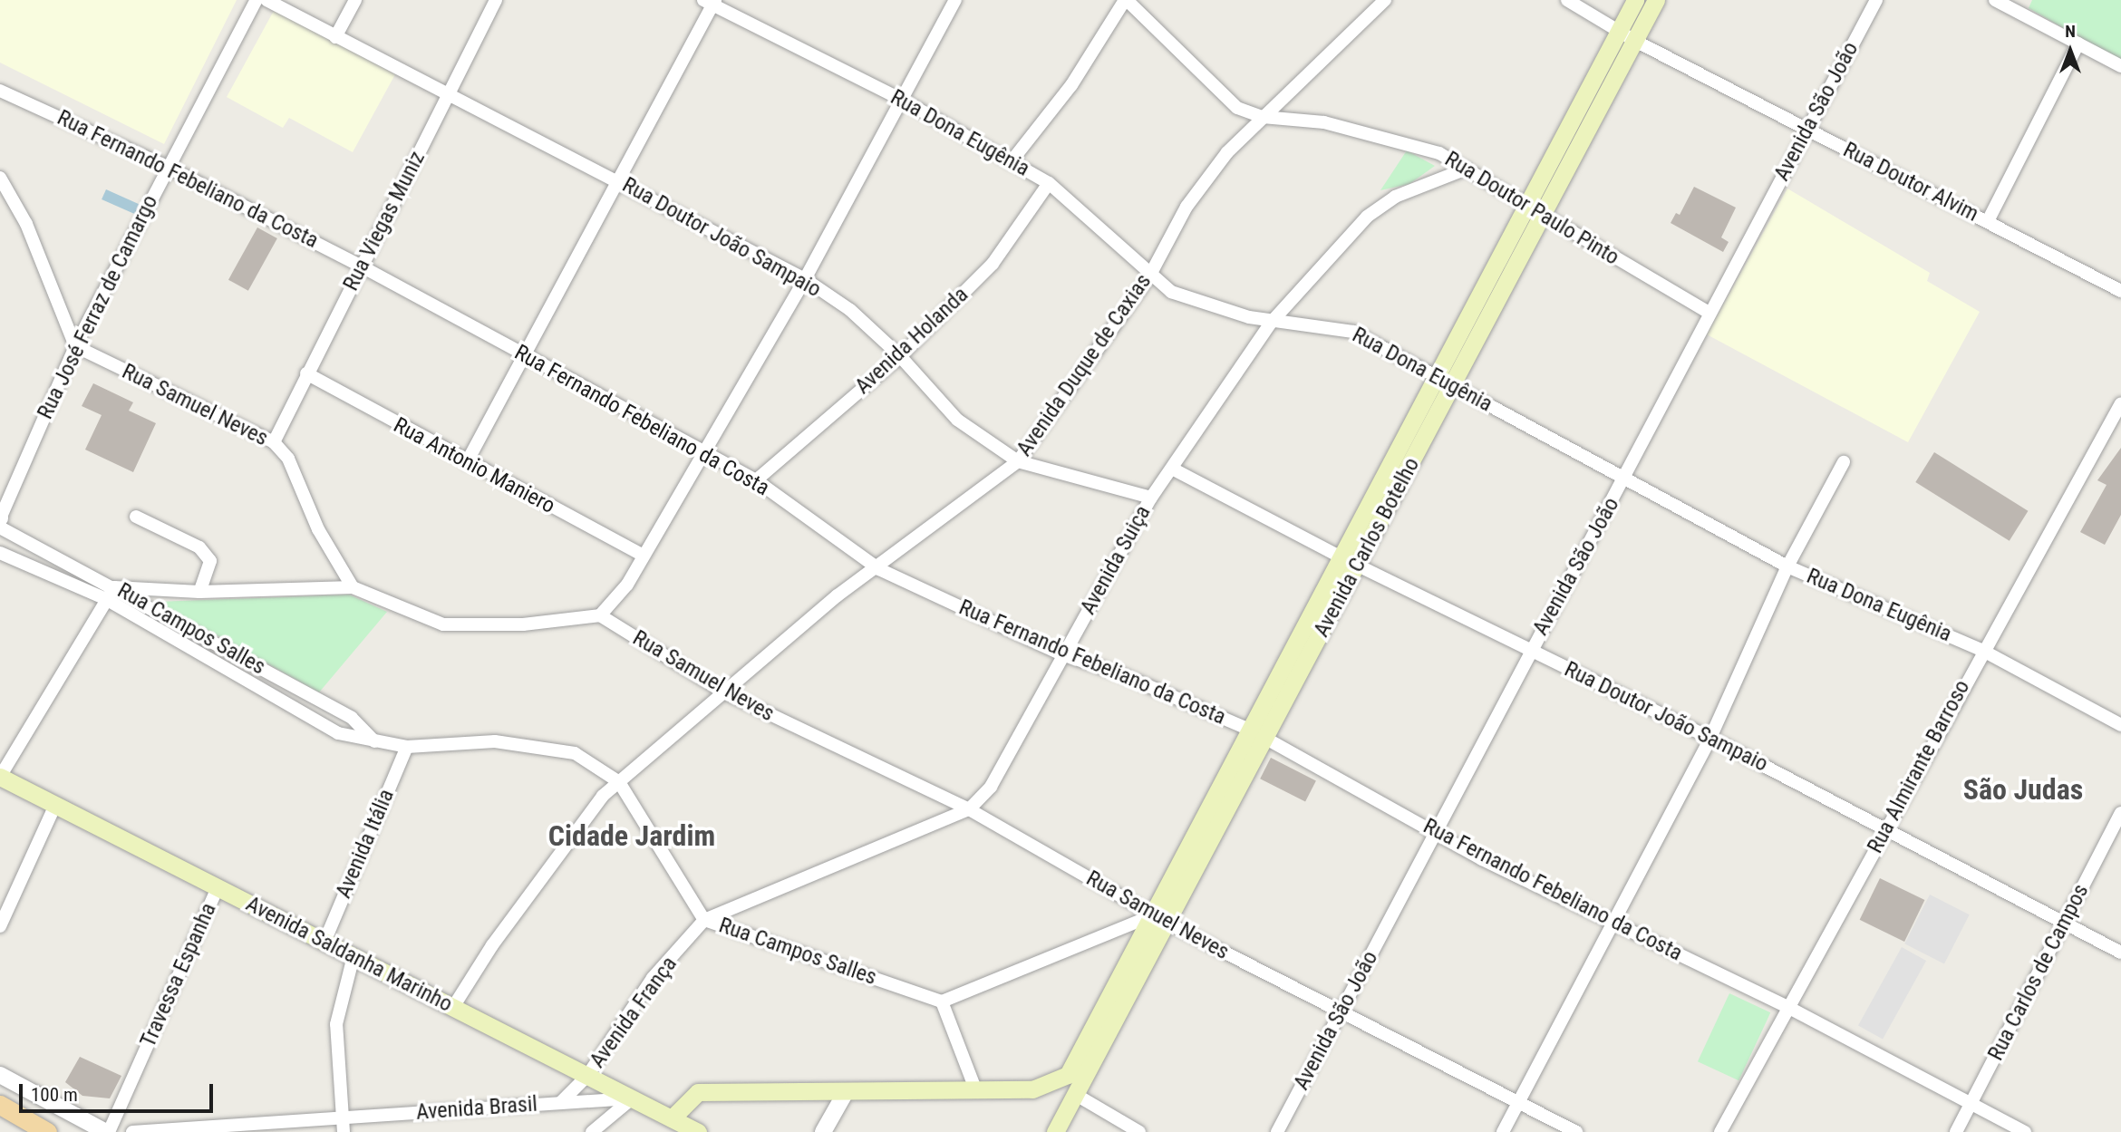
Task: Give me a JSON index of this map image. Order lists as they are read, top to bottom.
{
  "streets": {
    "main road": ["Avenida Carlos Botelho", "Avenida Saldanha Marinho"],
    "street": [
      "Avenida São João",
      "Rua Dona Eugênia",
      "Rua Fernando Febeliano da Costa",
      "Rua Doutor Alvim",
      "Rua Doutor Paulo Pinto",
      "Rua Viegas Muniz",
      "Rua Doutor João Sampaio",
      "Rua José Ferraz de Camargo",
      "Avenida Holanda",
      "Avenida Duque de Caxias",
      "Rua Samuel Neves",
      "Rua Antonio Maniero",
      "Avenida Suiça",
      "Rua Campos Salles",
      "Rua Almirante Barroso",
      "Avenida Itália",
      "Rua Carlos de Campos",
      "Travessa Espanha",
      "Avenida França",
      "Avenida Brasil"
    ]
  },
  "crossings": [
    ["Avenida São João", "Rua Dona Eugênia"],
    ["Avenida São João", "Rua Fernando Febeliano da Costa"],
    ["Avenida São João", "Rua Doutor Alvim"],
    ["Avenida São João", "Rua Doutor Paulo Pinto"],
    ["Avenida São João", "Rua Doutor João Sampaio"],
    ["Avenida São João", "Rua Samuel Neves"],
    ["Rua Dona Eugênia", "Avenida Holanda"],
    ["Rua Dona Eugênia", "Avenida Duque de Caxias"],
    ["Rua Dona Eugênia", "Avenida Carlos Botelho"],
    ["Rua Dona Eugênia", "Avenida Suiça"],
    ["Rua Dona Eugênia", "Rua Almirante Barroso"],
    ["Rua Fernando Febeliano da Costa", "Rua Viegas Muniz"],
    ["Rua Fernando Febeliano da Costa", "Rua José Ferraz de Camargo"],
    ["Rua Fernando Febeliano da Costa", "Avenida Holanda"],
    ["Rua Fernando Febeliano da Costa", "Avenida Duque de Caxias"],
    ["Rua Fernando Febeliano da Costa", "Avenida Carlos Botelho"],
    ["Rua Fernando Febeliano da Costa", "Avenida Suiça"],
    ["Rua Fernando Febeliano da Costa", "Rua Almirante Barroso"],
    ["Rua Fernando Febeliano da Costa", "Rua Carlos de Campos"],
    ["Rua Doutor Alvim", "Avenida Carlos Botelho"],
    ["Rua Doutor Paulo Pinto", "Avenida Duque de Caxias"],
    ["Rua Doutor Paulo Pinto", "Avenida Carlos Botelho"],
    ["Rua Doutor Paulo Pinto", "Avenida Suiça"],
    ["Rua Viegas Muniz", "Rua Doutor João Sampaio"],
    ["Rua Viegas Muniz", "Rua Samuel Neves"],
    ["Rua Viegas Muniz", "Rua Antonio Maniero"],
    ["Rua Doutor João Sampaio", "Avenida Holanda"],
    ["Rua Doutor João Sampaio", "Avenida Duque de Caxias"],
    ["Rua Doutor João Sampaio", "Avenida Carlos Botelho"],
    ["Rua Doutor João Sampaio", "Avenida Suiça"],
    ["Rua Doutor João Sampaio", "Rua Almirante Barroso"],
    ["Rua Doutor João Sampaio", "Rua Carlos de Campos"],
    ["Rua José Ferraz de Camargo", "Rua Samuel Neves"],
    ["Avenida Duque de Caxias", "Rua Samuel Neves"],
    ["Avenida Duque de Caxias", "Rua Campos Salles"],
    ["Avenida Duque de Caxias", "Avenida Saldanha Marinho"],
    ["Rua Samuel Neves", "Avenida Carlos Botelho"],
    ["Rua Samuel Neves", "Avenida Suiça"],
    ["Avenida Suiça", "Rua Campos Salles"],
    ["Avenida Suiça", "Avenida França"],
    ["Rua Campos Salles", "Avenida Itália"],
    ["Rua Campos Salles", "Avenida França"],
    ["Avenida Itália", "Avenida Saldanha Marinho"],
    ["Avenida Saldanha Marinho", "Travessa Espanha"],
    ["Avenida Saldanha Marinho", "Avenida França"],
    ["Avenida Saldanha Marinho", "Avenida Brasil"],
    ["Avenida França", "Avenida Brasil"]
  ],
  "districts": ["São Judas", "Cidade Jardim"],
  "scale_bar": "100 m",
  "north": "top"
}
